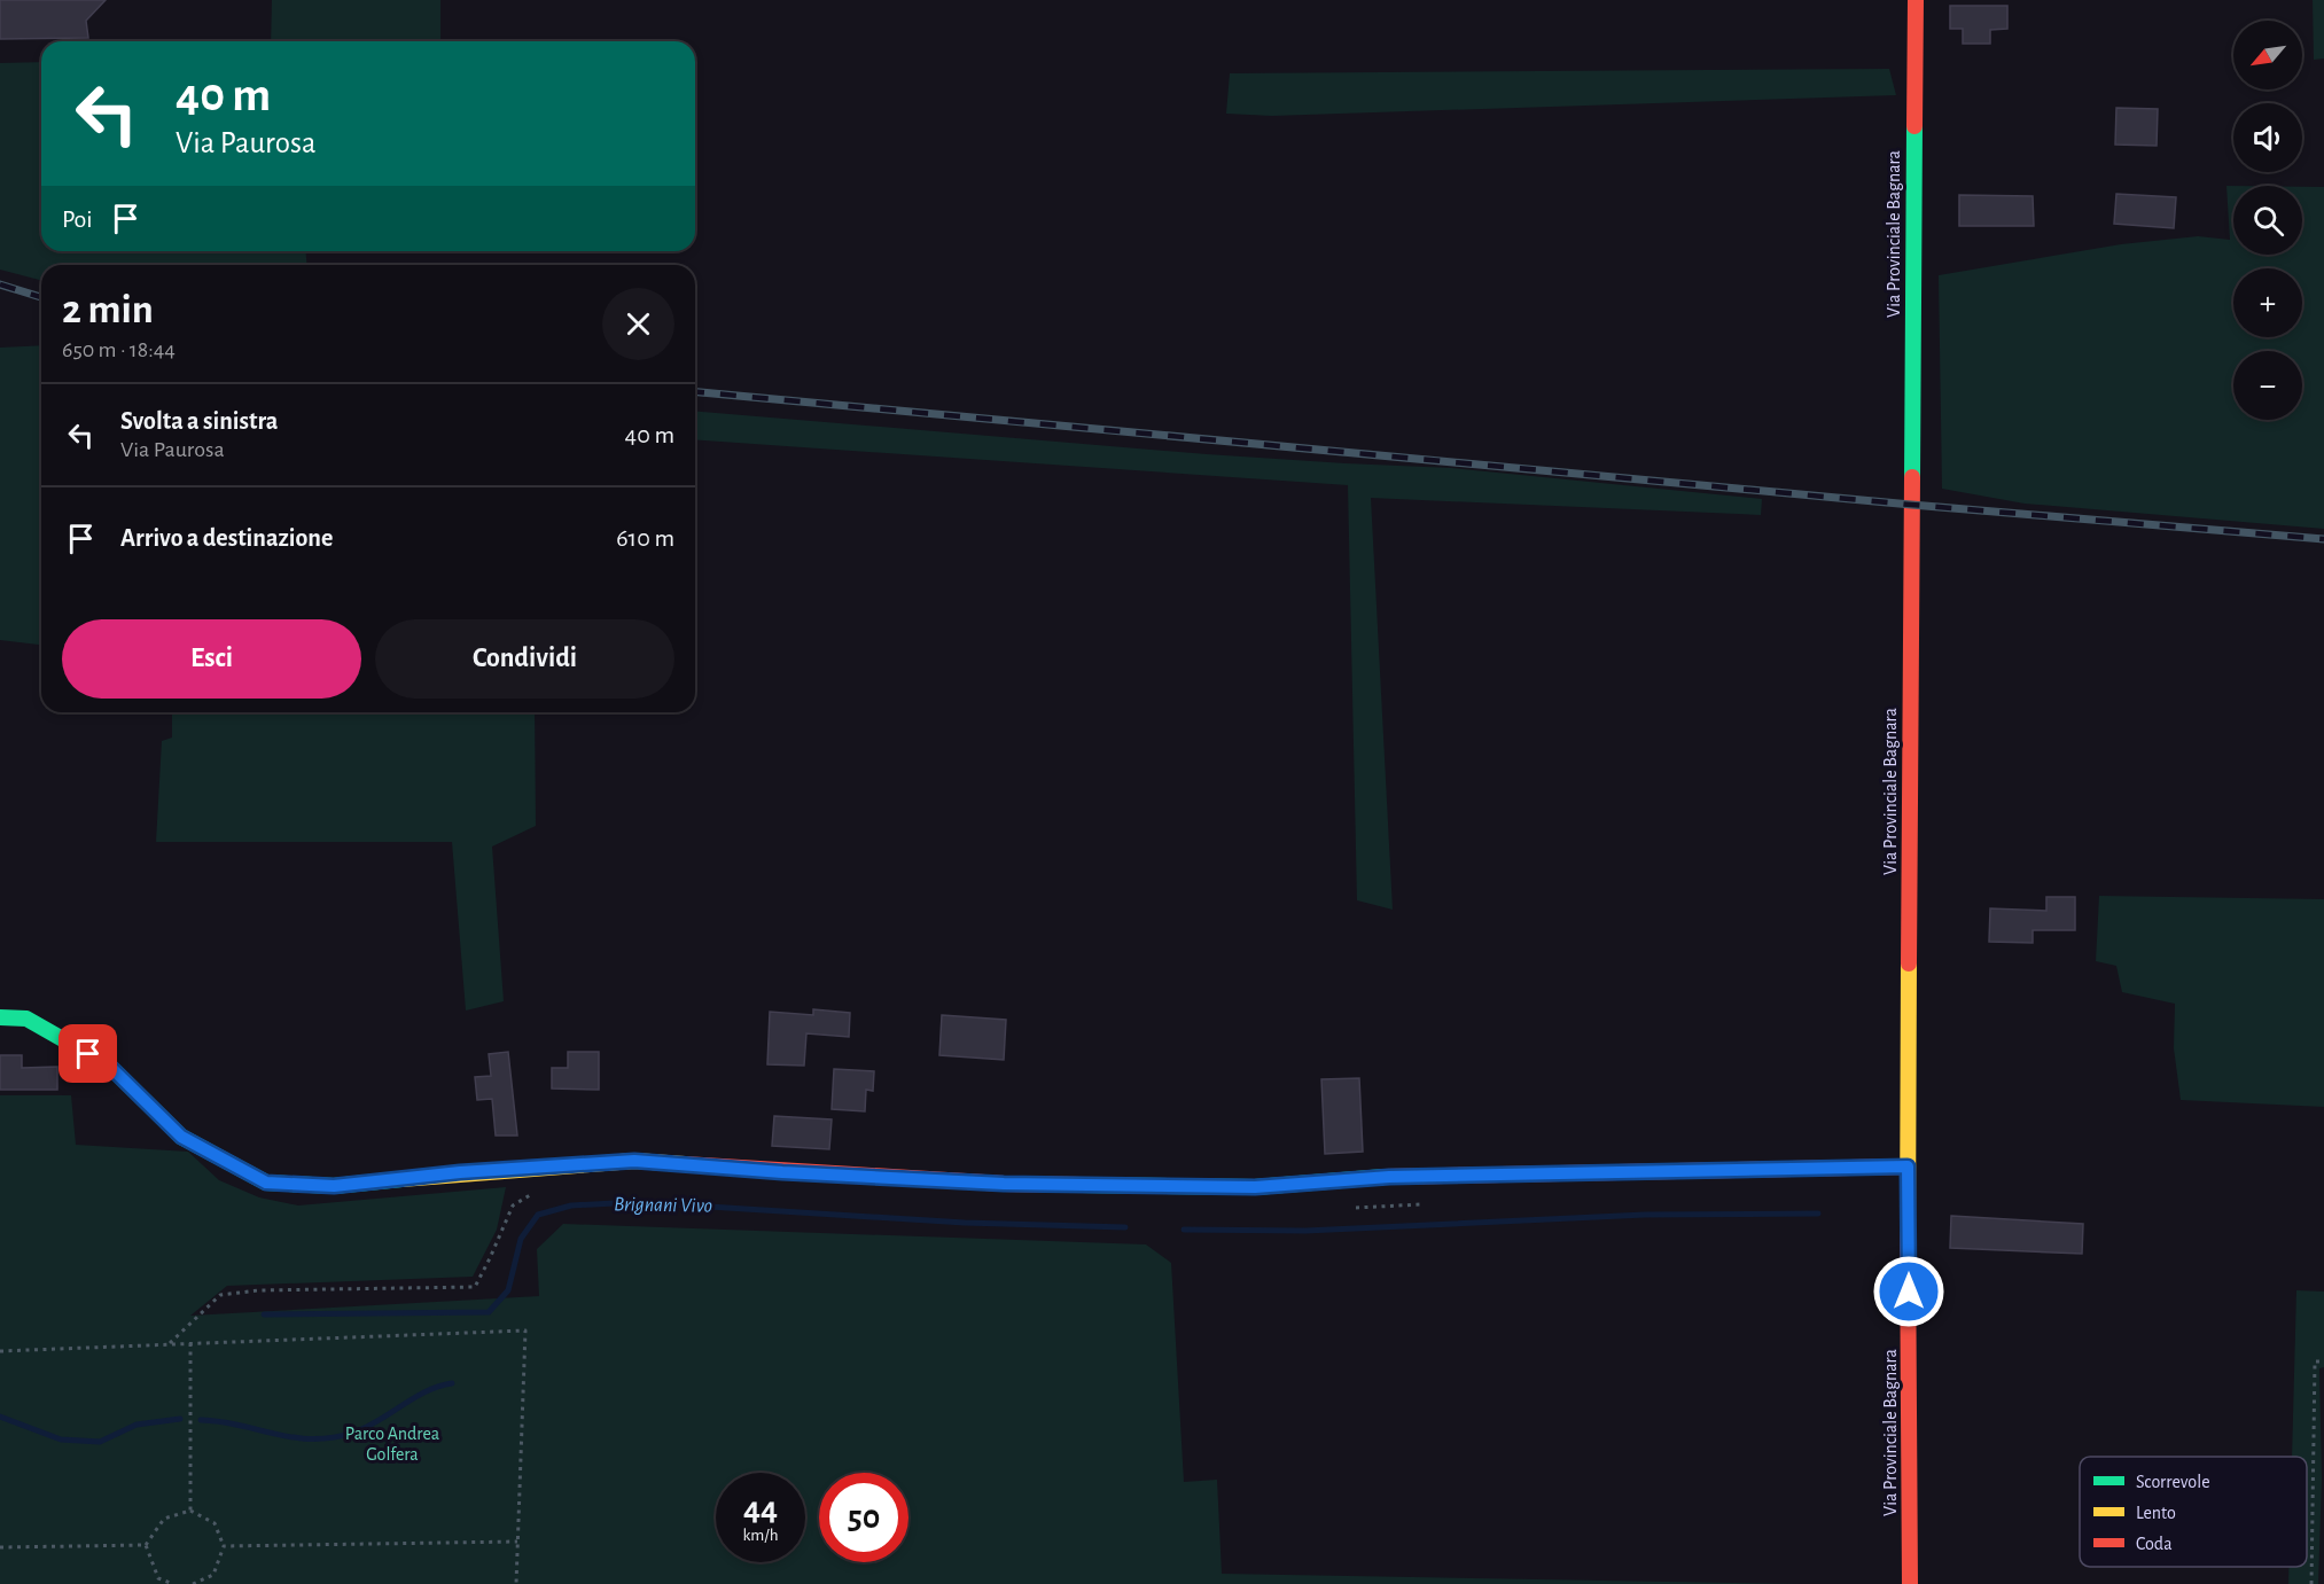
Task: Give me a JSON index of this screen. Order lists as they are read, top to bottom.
{
  "streets": {
    "street": ["Via Provinciale Bagnara"]
  },
  "water": ["Brignani Vivo"],
  "parks": ["Parco Andrea Golfera"],
  "legend": ["Scorrevole", "Lento", "Coda"],
  "north": "bottom left",
  "page": {
    "map_buttons": ["+", "−"],
    "turn": ["40 m", "Via Paurosa"],
    "then": "Poi",
    "heading": ["2 min", "650 m · 18:44"],
    "list": [
      {
        "name": "Svolta a sinistra",
        "note": "Via Paurosa",
        "value": "40 m"
      },
      {
        "name": "Arrivo a destinazione",
        "value": "610 m"
      }
    ],
    "buttons": ["Esci", "Condividi"],
    "speed": "44 km/h",
    "limit": "50"
  }
}
